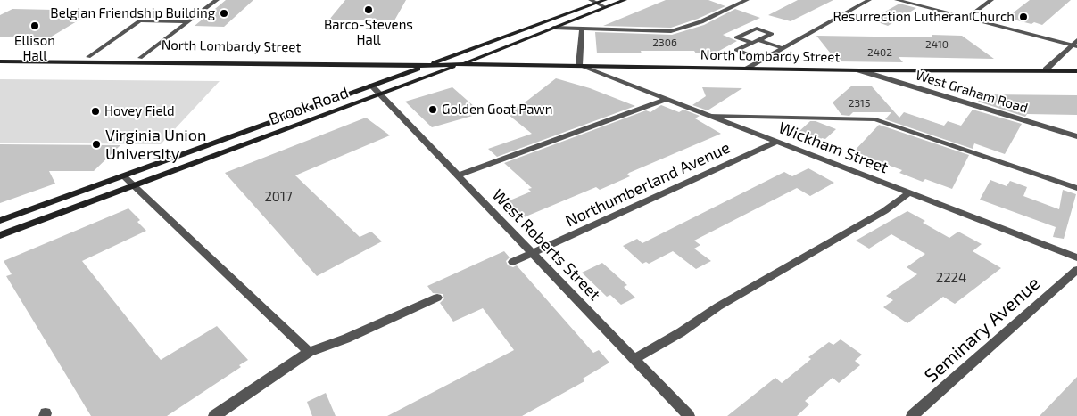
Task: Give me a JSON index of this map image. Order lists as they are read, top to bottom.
{
  "streets": {
    "main road": ["North Lombardy Street", "Brook Road"],
    "street": [
      "West Graham Road",
      "Wickham Street",
      "Northumberland Avenue",
      "West Roberts Street",
      "Seminary Avenue"
    ]
  },
  "crossings": [
    ["North Lombardy Street", "West Graham Road"],
    ["North Lombardy Street", "Brook Road"],
    ["North Lombardy Street", "Wickham Street"],
    ["Brook Road", "West Roberts Street"],
    ["Wickham Street", "Northumberland Avenue"],
    ["Northumberland Avenue", "West Roberts Street"]
  ],
  "places": [
    "Barco-Stevens Hall",
    "Belgian Friendship Building",
    "Resurrection Lutheran Church",
    "Ellison Hall",
    "Golden Goat Pawn",
    "Hovey Field",
    "Virginia Union University"
  ],
  "house_numbers": [
    "2306",
    "2410",
    "2402",
    "2315",
    "2017",
    "2224"
  ]
}
